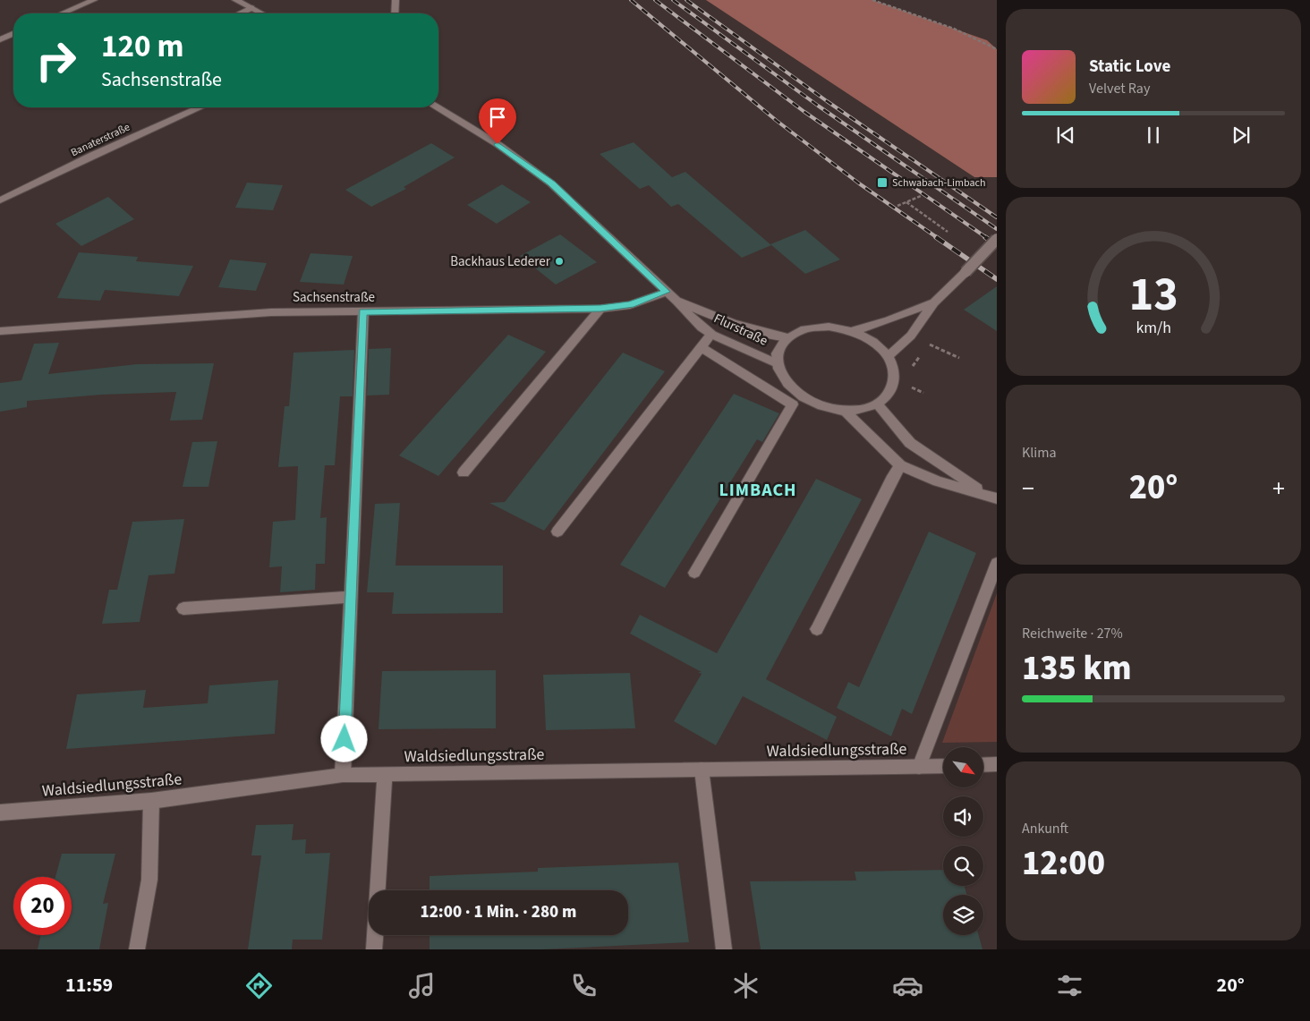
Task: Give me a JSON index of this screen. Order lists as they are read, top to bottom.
{
  "streets": {
    "street": [
      "Banaterstraße",
      "Sachsenstraße",
      "Flurstraße",
      "Waldsiedlungsstraße"
    ]
  },
  "crossings": [
    ["Sachsenstraße", "Flurstraße"]
  ],
  "districts": ["LIMBACH"],
  "places": {
    "transit": ["Schwabach-Limbach"],
    "other": ["Backhaus Lederer"]
  },
  "north": "bottom right",
  "page": {
    "turn": ["120 m", "Sachsenstraße"],
    "song": ["Static Love", "Velvet Ray"],
    "tile": [
      "Klima",
      ["Reichweite · 27%", "135 km"],
      ["Ankunft", "12:00"]
    ],
    "heat": ["−", "20°", "+"],
    "limit": "20",
    "trip": "12:00 · 1 Min. · 280 m",
    "tabs": ["11:59", "20°"],
    "gauge": ["13", "km/h"]
  }
}
